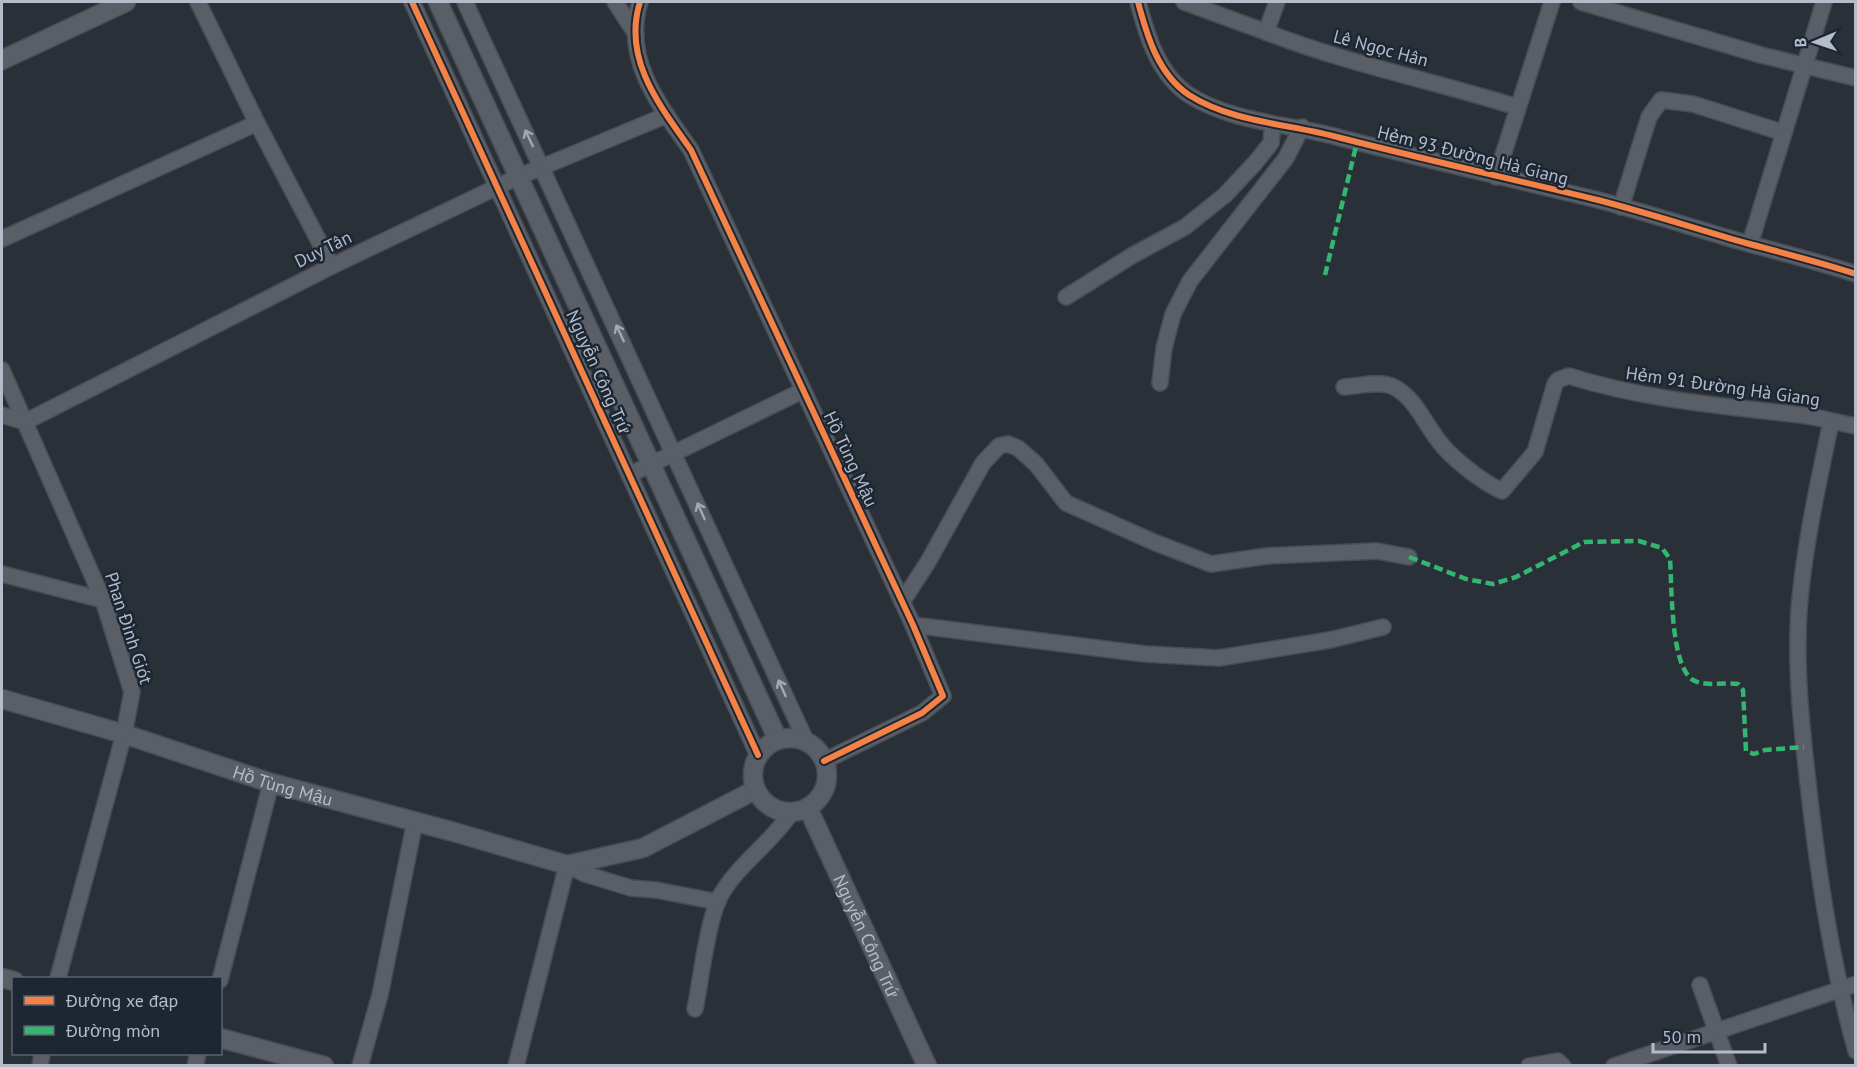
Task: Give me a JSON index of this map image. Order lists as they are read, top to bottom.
{
  "streets": {
    "street": [
      "Lê Ngọc Hân",
      "Hẻm 93 Đường Hà Giang",
      "Duy Tân",
      "Nguyễn Công Trứ",
      "Hẻm 91 Đường Hà Giang",
      "Hồ Tùng Mậu",
      "Phan Đình Giót"
    ]
  },
  "crossings": [
    ["Duy Tân", "Nguyễn Công Trứ"],
    ["Duy Tân", "Hồ Tùng Mậu"],
    ["Duy Tân", "Phan Đình Giót"],
    ["Nguyễn Công Trứ", "Hồ Tùng Mậu"],
    ["Hồ Tùng Mậu", "Phan Đình Giót"]
  ],
  "legend": ["Đường xe đạp", "Đường mòn"],
  "scale_bar": "50 m",
  "north": "left"
}
